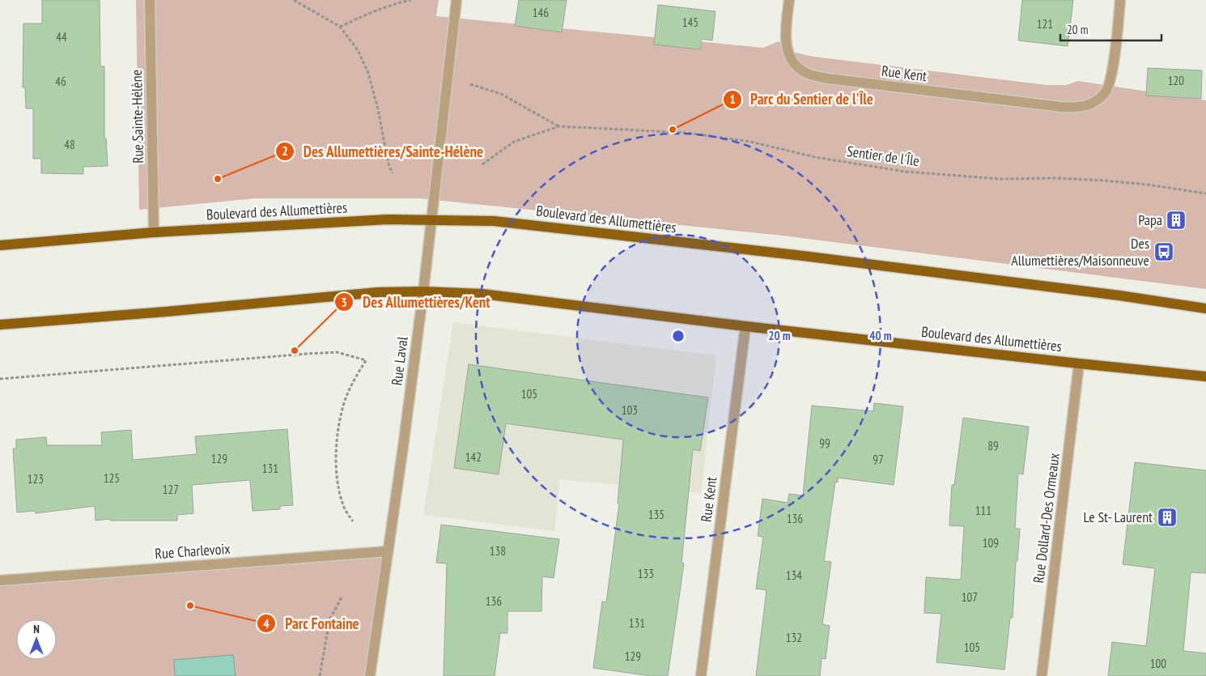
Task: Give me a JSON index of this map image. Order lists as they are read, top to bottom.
{
  "streets": {
    "main road": ["Boulevard des Allumettières"],
    "street": [
      "Rue Kent",
      "Rue Sainte-Hélène",
      "Rue Laval",
      "Rue Dollard-Des Ormeaux",
      "Rue Charlevoix"
    ],
    "path": ["Sentier de l'Île"]
  },
  "crossings": [
    ["Rue Kent", "Boulevard des Allumettières"],
    ["Rue Sainte-Hélène", "Boulevard des Allumettières"],
    ["Sentier de l'Île", "Rue Laval"],
    ["Boulevard des Allumettières", "Rue Laval"],
    ["Boulevard des Allumettières", "Rue Dollard-Des Ormeaux"],
    ["Rue Laval", "Rue Charlevoix"]
  ],
  "places": {
    "other": [
      "Parc du Sentier de l'Île",
      "Des Allumettières/Sainte-Hélène",
      "Des Allumettières/Kent",
      "Parc Fontaine"
    ],
    "building": ["Papa", "Le St- Laurent"],
    "bus stop": ["Des Allumettières/Maisonneuve"]
  },
  "house_numbers": [
    "146",
    "145",
    "121",
    "44",
    "120",
    "46",
    "48",
    "105",
    "103",
    "99",
    "89",
    "142",
    "129",
    "97",
    "131",
    "125",
    "123",
    "127",
    "111",
    "135",
    "136",
    "109",
    "138",
    "133",
    "134",
    "107",
    "136",
    "131",
    "132",
    "105",
    "129",
    "100"
  ],
  "scale_bar": "20 m",
  "north": "top",
  "rings": ["20 m", "40 m"]
}
